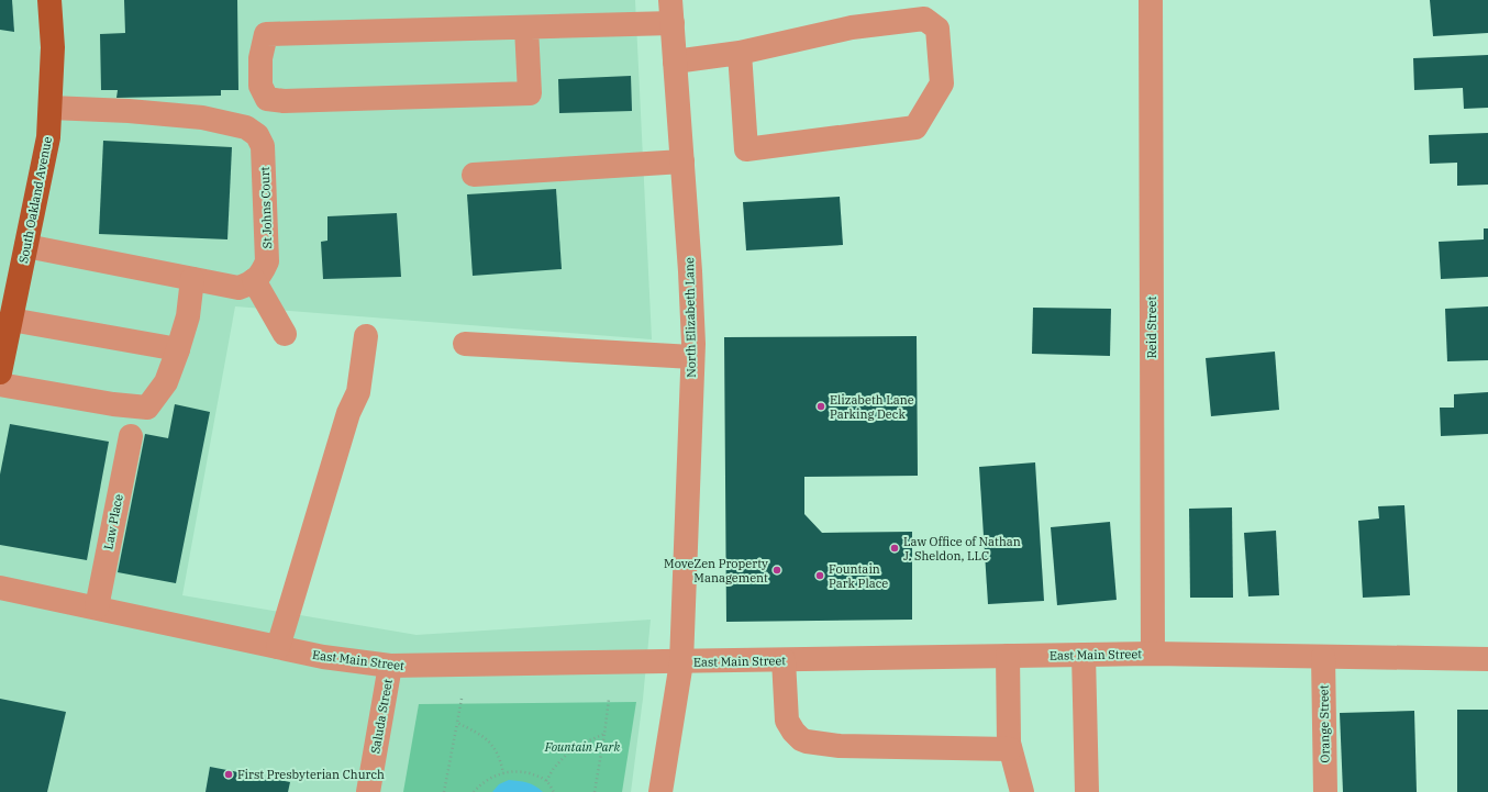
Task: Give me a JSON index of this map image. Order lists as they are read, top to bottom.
{
  "streets": {
    "main road": ["South Oakland Avenue"],
    "street": [
      "St Johns Court",
      "North Elizabeth Lane",
      "Reid Street",
      "Law Place",
      "East Main Street",
      "Saluda Street",
      "Orange Street"
    ]
  },
  "crossings": [
    ["North Elizabeth Lane", "East Main Street"],
    ["Reid Street", "East Main Street"],
    ["Law Place", "East Main Street"],
    ["East Main Street", "Saluda Street"],
    ["East Main Street", "Orange Street"]
  ],
  "parks": ["Fountain Park"],
  "places": [
    "Elizabeth Lane Parking Deck",
    "Law Office of Nathan J. Sheldon, LLC",
    "MoveZen Property Management",
    "Fountain Park Place",
    "First Presbyterian Church"
  ]
}
